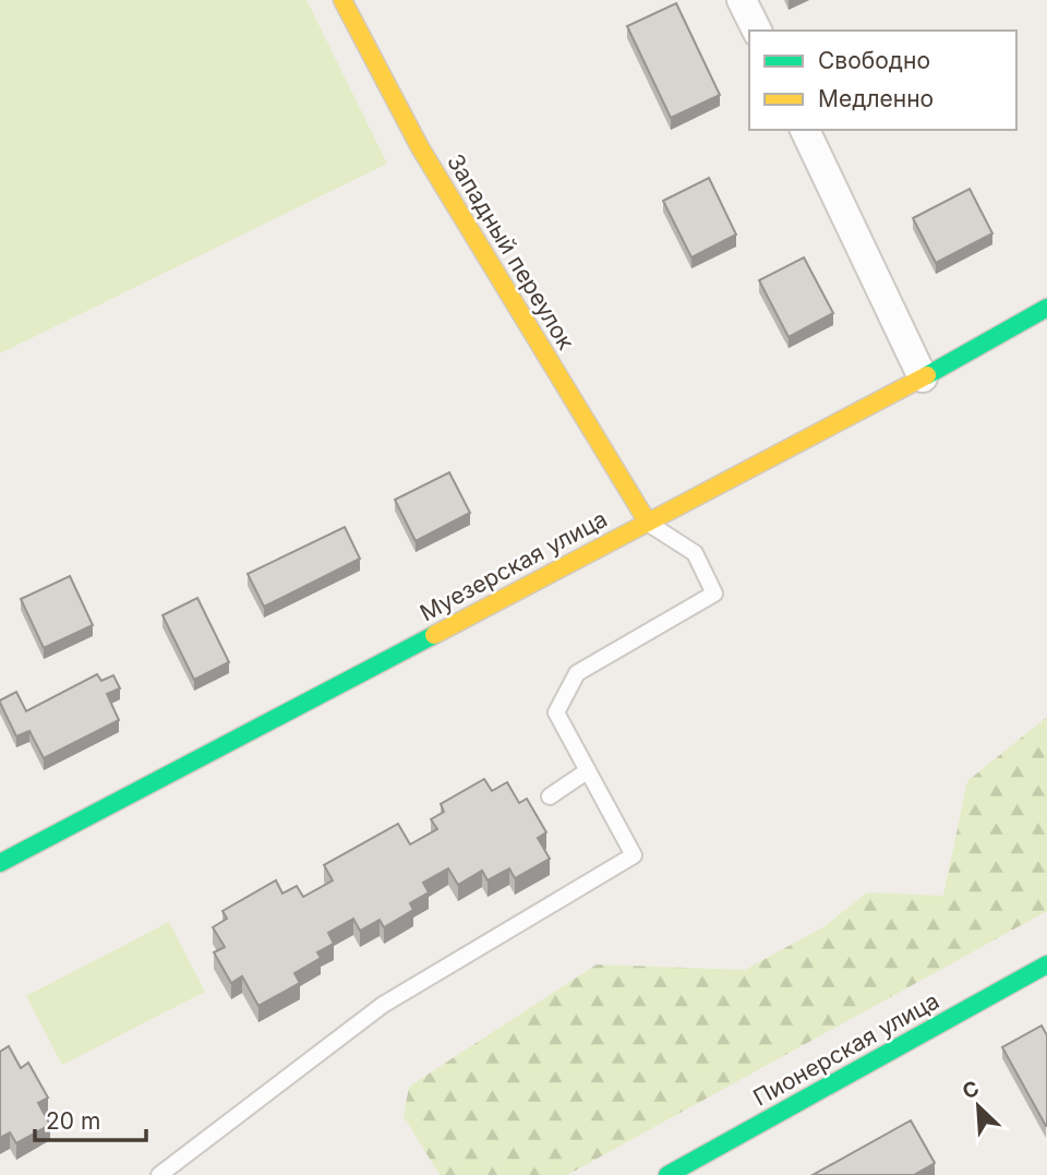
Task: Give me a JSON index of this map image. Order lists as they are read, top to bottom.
{
  "streets": {
    "main road": ["Западный переулок", "Муезерская улица", "Пионерская улица"]
  },
  "crossings": [
    ["Западный переулок", "Муезерская улица"]
  ],
  "legend": ["Свободно", "Медленно"],
  "scale_bar": "20 m",
  "north": "top left"
}
